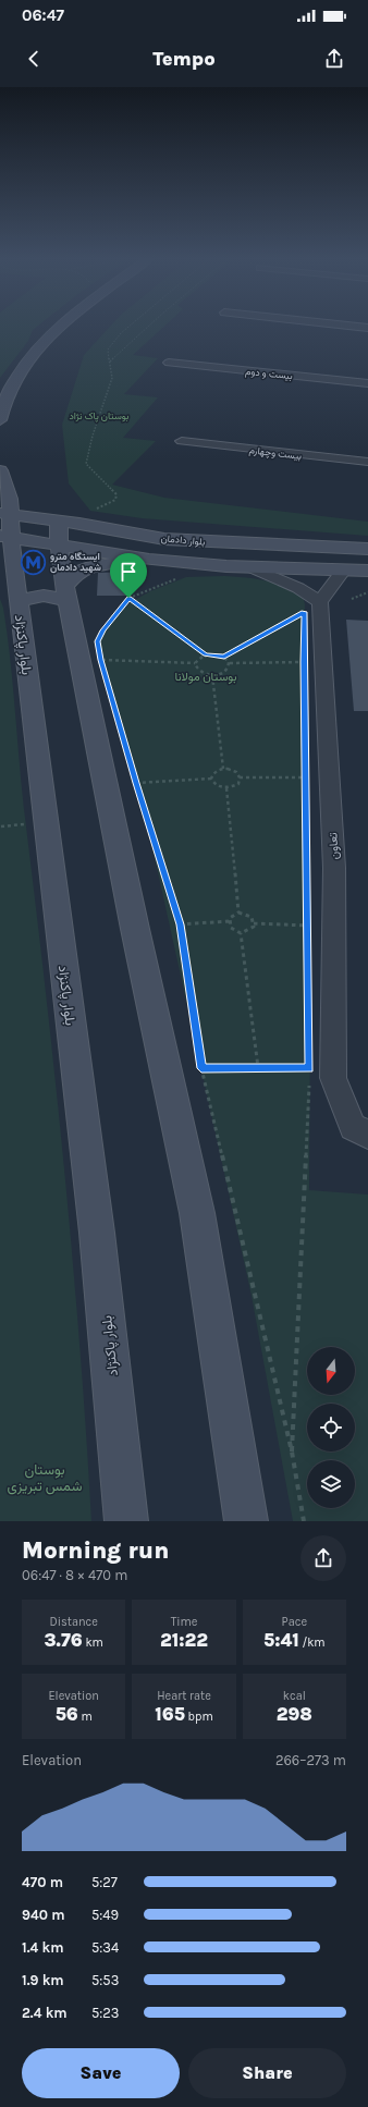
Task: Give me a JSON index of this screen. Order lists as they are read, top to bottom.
{
  "streets": {
    "main road": ["بلوار دادمان", "بلوار پاکنژاد"],
    "street": ["بیست و دوم", "بیست وچهارم", "تعاون"]
  },
  "crossings": [
    ["بلوار دادمان", "بلوار پاکنژاد"]
  ],
  "parks": ["بوستان پاک نژاد", "بوستان مولانا", "بوستان شمس تبریزی"],
  "places": {
    "metro station": ["ایستگاه مترو شهید دادمان"]
  },
  "north": "bottom",
  "page": {
    "status": "06:47",
    "header": "Tempo",
    "heading": ["Morning run", "06:47 · 8 × 470 m"],
    "stats": [
      ["Distance", "3.76 km"],
      ["Time", "21:22"],
      ["Pace", "5:41 /km"],
      ["Elevation", "56 m"],
      ["Heart rate", "165 bpm"],
      ["kcal", "298"]
    ],
    "chart": ["Elevation", "266–273 m"],
    "list": [
      {
        "name": "470 m",
        "note": "5:27"
      },
      {
        "name": "940 m",
        "note": "5:49"
      },
      {
        "name": "1.4 km",
        "note": "5:34"
      },
      {
        "name": "1.9 km",
        "note": "5:53"
      },
      {
        "name": "2.4 km",
        "note": "5:23"
      }
    ],
    "buttons": ["Save", "Share"]
  }
}
